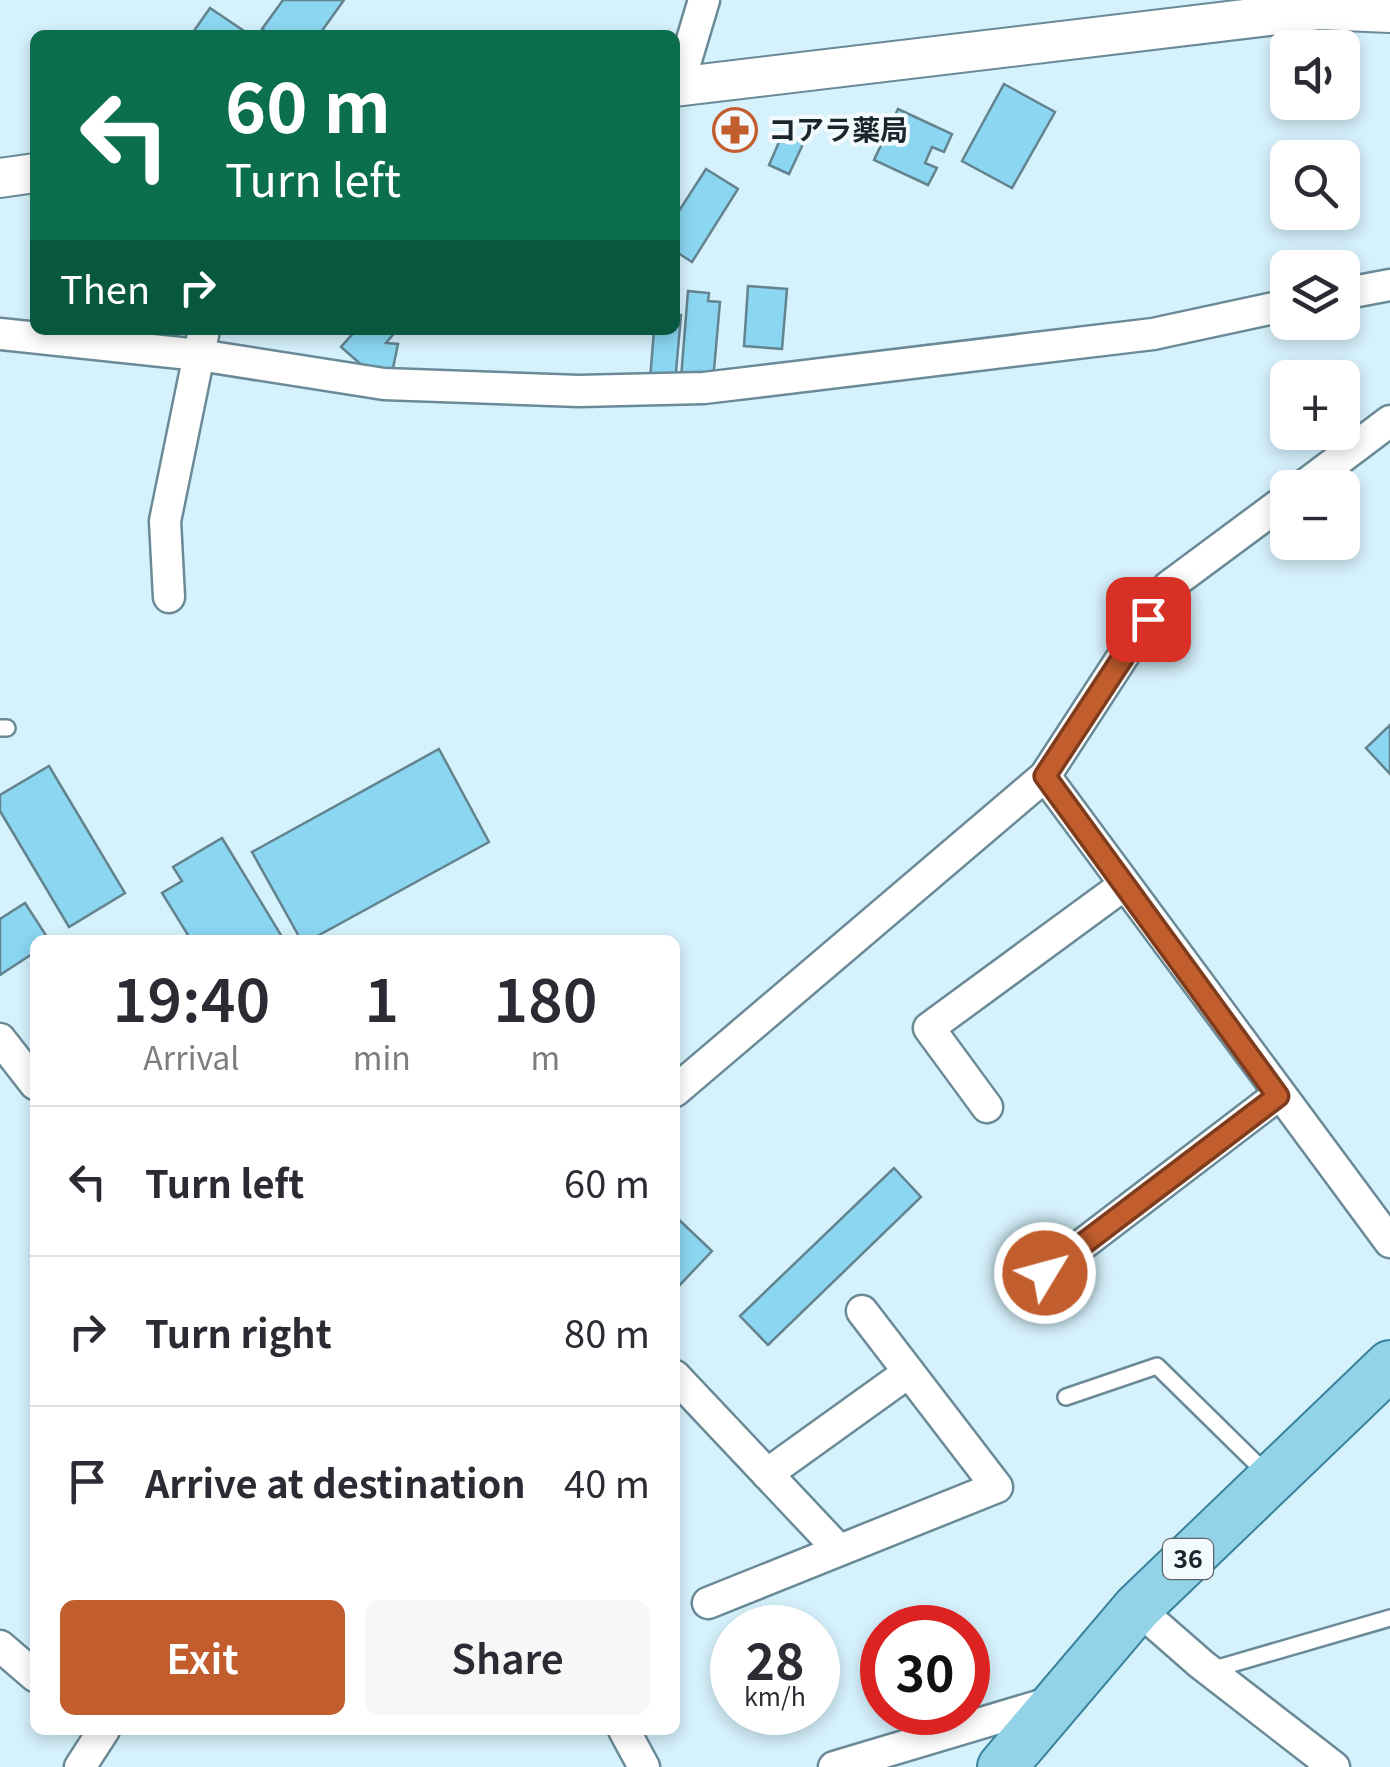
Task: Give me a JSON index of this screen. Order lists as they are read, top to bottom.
{
  "streets": {
    "main road": ["36"]
  },
  "places": {
    "pharmacy": ["コアラ薬局"]
  },
  "page": {
    "map_buttons": ["+", "−"],
    "turn": ["60 m", "Turn left"],
    "then": "Then",
    "eta": [
      "19:40",
      "Arrival",
      "1",
      "min",
      "180",
      "m"
    ],
    "list": [
      {
        "name": "Turn left",
        "value": "60 m"
      },
      {
        "name": "Turn right",
        "value": "80 m"
      },
      {
        "name": "Arrive at destination",
        "value": "40 m"
      }
    ],
    "buttons": ["Exit", "Share"],
    "speed": "28 km/h",
    "limit": "30"
  }
}
